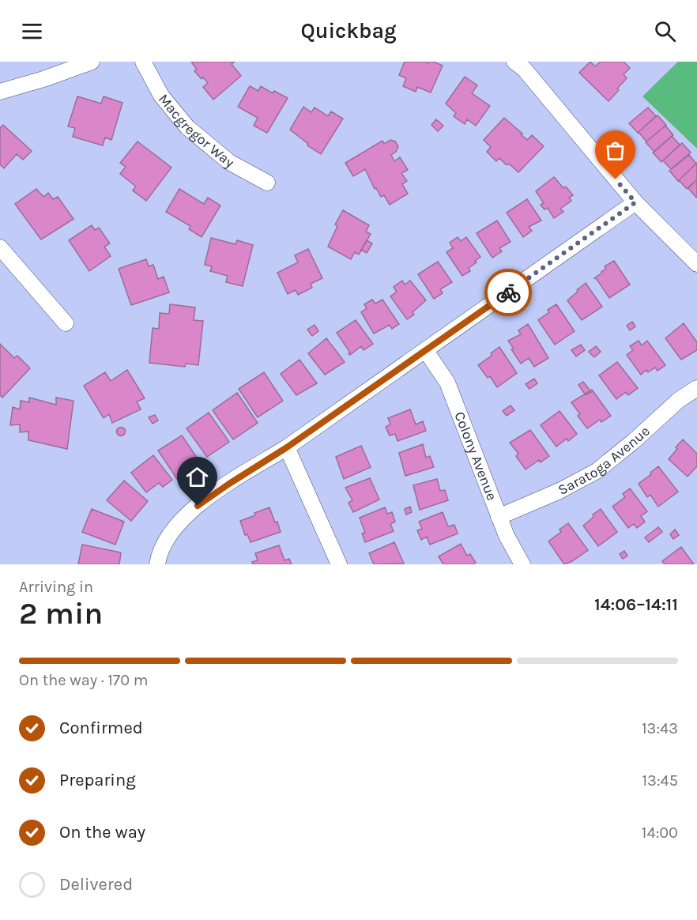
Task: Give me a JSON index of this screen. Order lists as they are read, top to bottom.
{
  "streets": {
    "street": ["Macgregor Way", "Colony Avenue", "Saratoga Avenue"]
  },
  "crossings": [
    ["Colony Avenue", "Saratoga Avenue"]
  ],
  "page": {
    "header": "Quickbag",
    "heading": ["2 min", "Arriving in", "14:06–14:11"],
    "bar": "On the way · 170 m",
    "list": [
      ["Confirmed", "13:43"],
      ["Preparing", "13:45"],
      ["On the way", "14:00"],
      "Delivered"
    ]
  }
}
